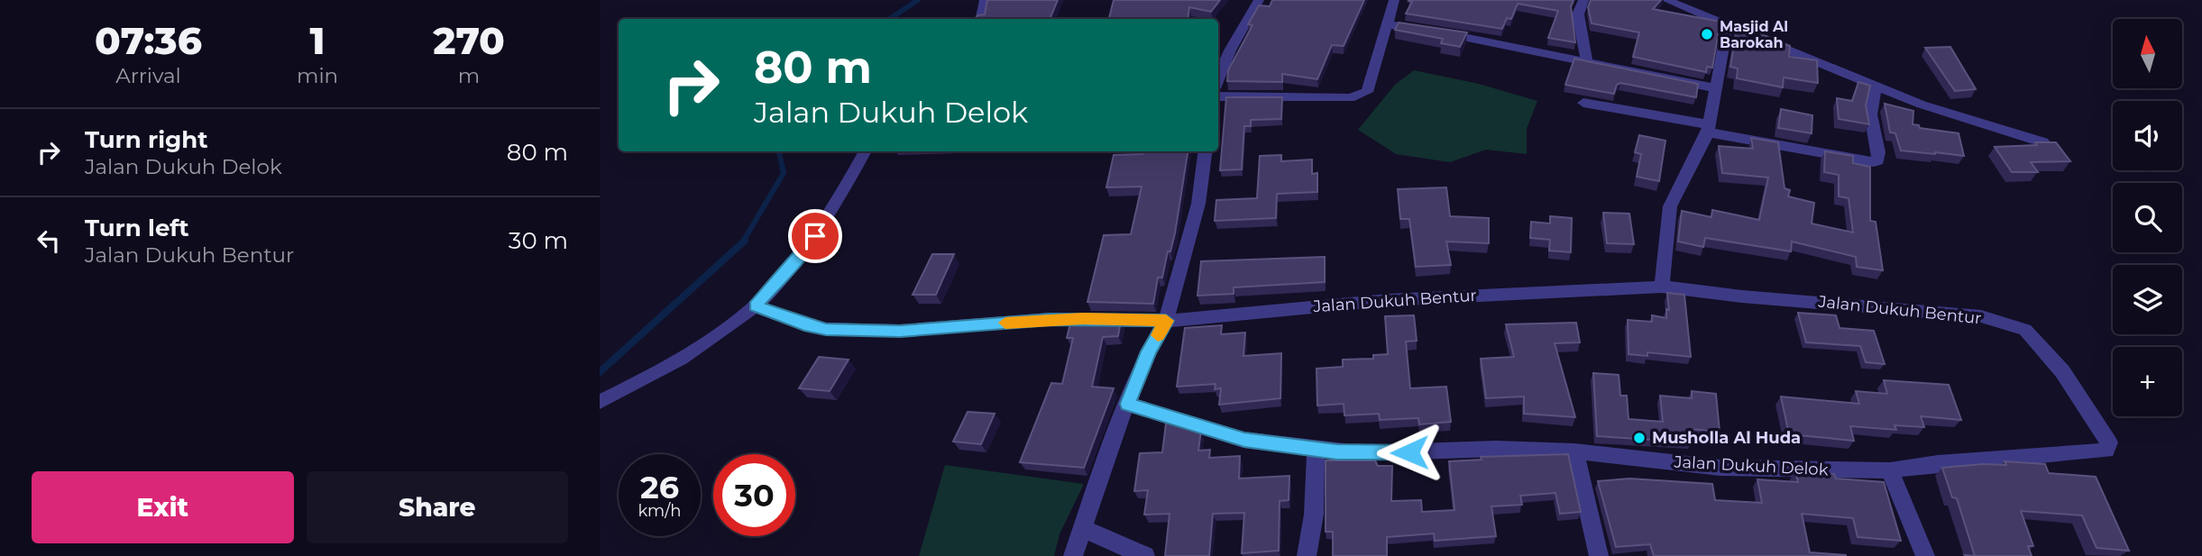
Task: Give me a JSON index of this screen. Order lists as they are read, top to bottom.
{
  "streets": {
    "street": ["Jalan Dukuh Bentur", "Jalan Dukuh Delok"]
  },
  "crossings": [
    ["Jalan Dukuh Bentur", "Jalan Dukuh Delok"]
  ],
  "places": ["Masjid Al Barokah", "Musholla Al Huda"],
  "north": "top",
  "page": {
    "eta": [
      "07:36",
      "Arrival",
      "1",
      "min",
      "270",
      "m"
    ],
    "map_buttons": "+",
    "turn": ["80 m", "Jalan Dukuh Delok"],
    "list": [
      {
        "name": "Turn right",
        "note": "Jalan Dukuh Delok",
        "value": "80 m"
      },
      {
        "name": "Turn left",
        "note": "Jalan Dukuh Bentur",
        "value": "30 m"
      }
    ],
    "speed": "26 km/h",
    "limit": "30",
    "buttons": ["Exit", "Share"]
  }
}
